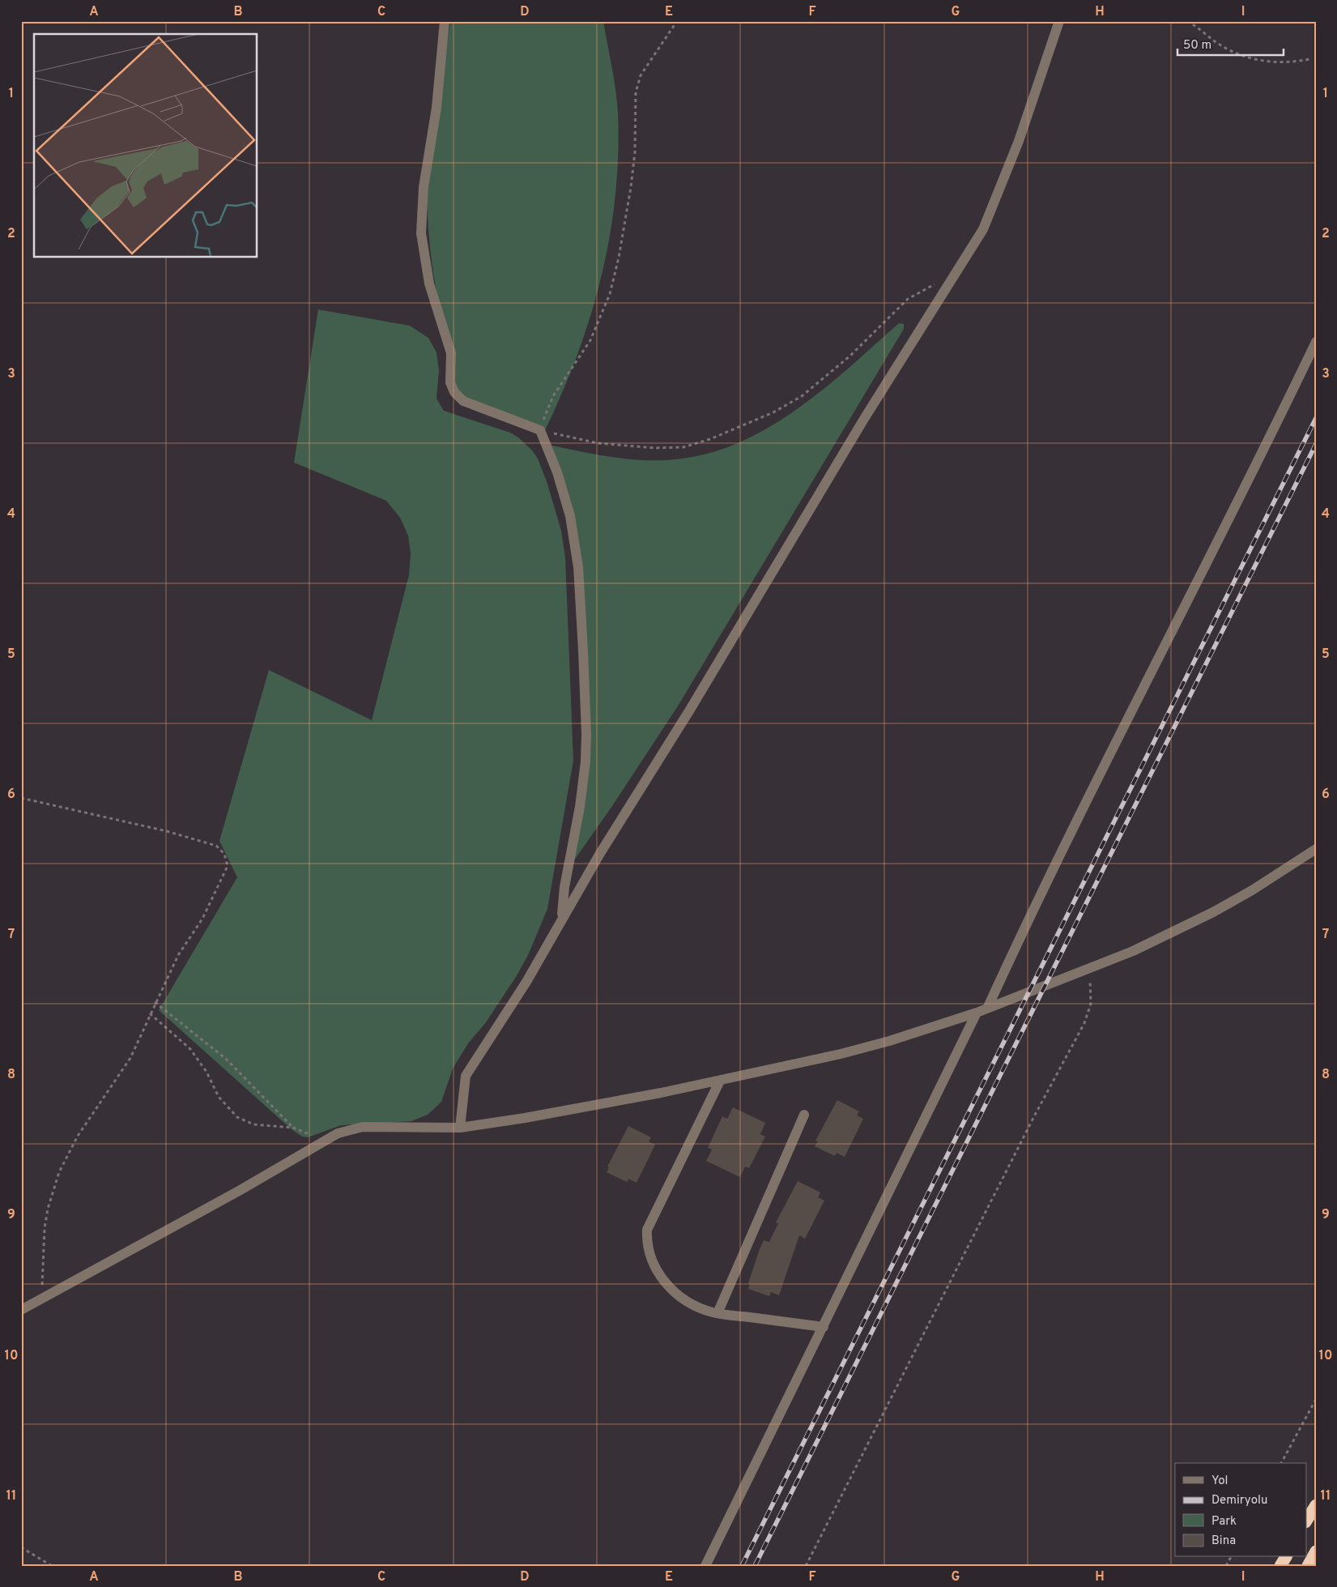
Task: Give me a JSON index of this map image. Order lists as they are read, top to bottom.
{
  "legend": [
    "Yol",
    "Demiryolu",
    "Park",
    "Bina"
  ],
  "scale_bar": "50 m",
  "grid": {
    "columns": [
      "A",
      "B",
      "C",
      "D",
      "E",
      "F",
      "G",
      "H",
      "I"
    ],
    "rows": [
      "1",
      "2",
      "3",
      "4",
      "5",
      "6",
      "7",
      "8",
      "9",
      "10",
      "11"
    ]
  }
}
